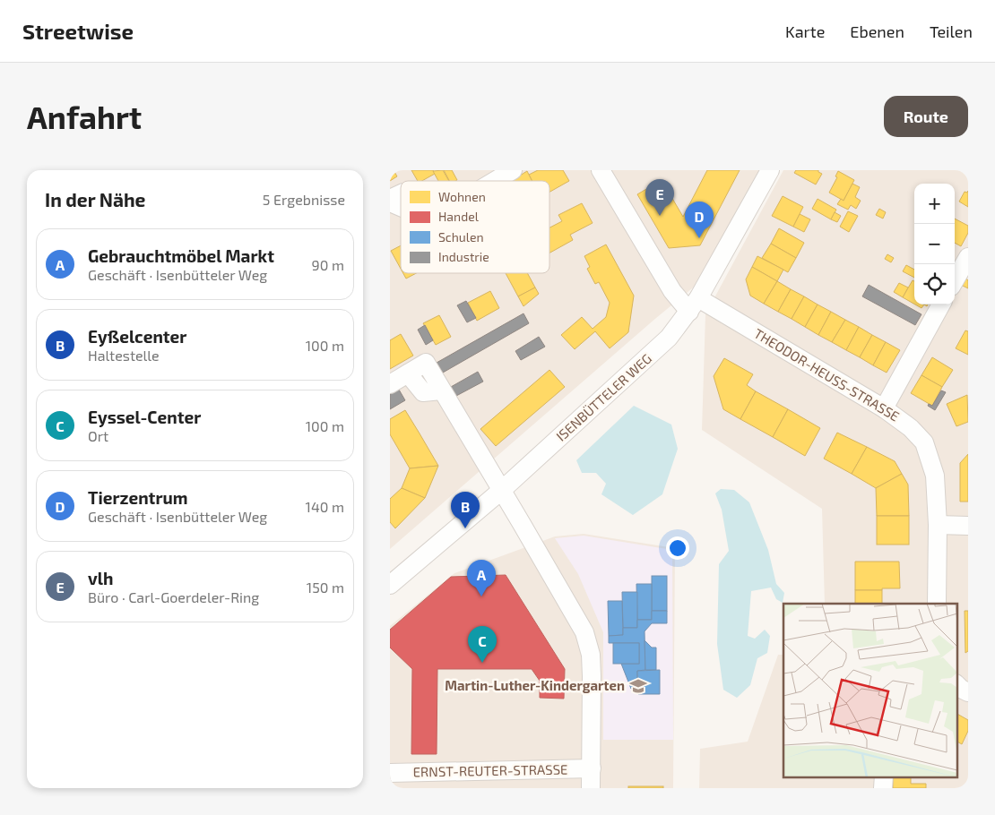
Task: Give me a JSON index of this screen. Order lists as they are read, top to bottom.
{
  "streets": {
    "street": ["THEODOR-HEUSS-STRASSE", "ISENBÜTTELER WEG", "ERNST-REUTER-STRASSE"]
  },
  "crossings": [
    ["THEODOR-HEUSS-STRASSE", "ISENBÜTTELER WEG"]
  ],
  "places": {
    "school or university": ["Martin-Luther-Kindergarten"]
  },
  "legend": [
    "Wohnen",
    "Handel",
    "Schulen",
    "Industrie"
  ],
  "page": {
    "header": "Streetwise",
    "nav": ["Karte", "Ebenen", "Teilen"],
    "buttons": "Route",
    "title": "Anfahrt",
    "heading": ["In der Nähe", "5 Ergebnisse"],
    "pins": [
      "E",
      "D",
      "B",
      "A",
      "C"
    ],
    "map_buttons": ["+", "−"],
    "list": [
      {
        "mark": "A",
        "name": "Gebrauchtmöbel Markt",
        "note": "Geschäft · Isenbütteler Weg",
        "value": "90 m"
      },
      {
        "mark": "B",
        "name": "Eyßelcenter",
        "note": "Haltestelle",
        "value": "100 m"
      },
      {
        "mark": "C",
        "name": "Eyssel-Center",
        "note": "Ort",
        "value": "100 m"
      },
      {
        "mark": "D",
        "name": "Tierzentrum",
        "note": "Geschäft · Isenbütteler Weg",
        "value": "140 m"
      },
      {
        "mark": "E",
        "name": "vlh",
        "note": "Büro · Carl-Goerdeler-Ring",
        "value": "150 m"
      }
    ]
  }
}
